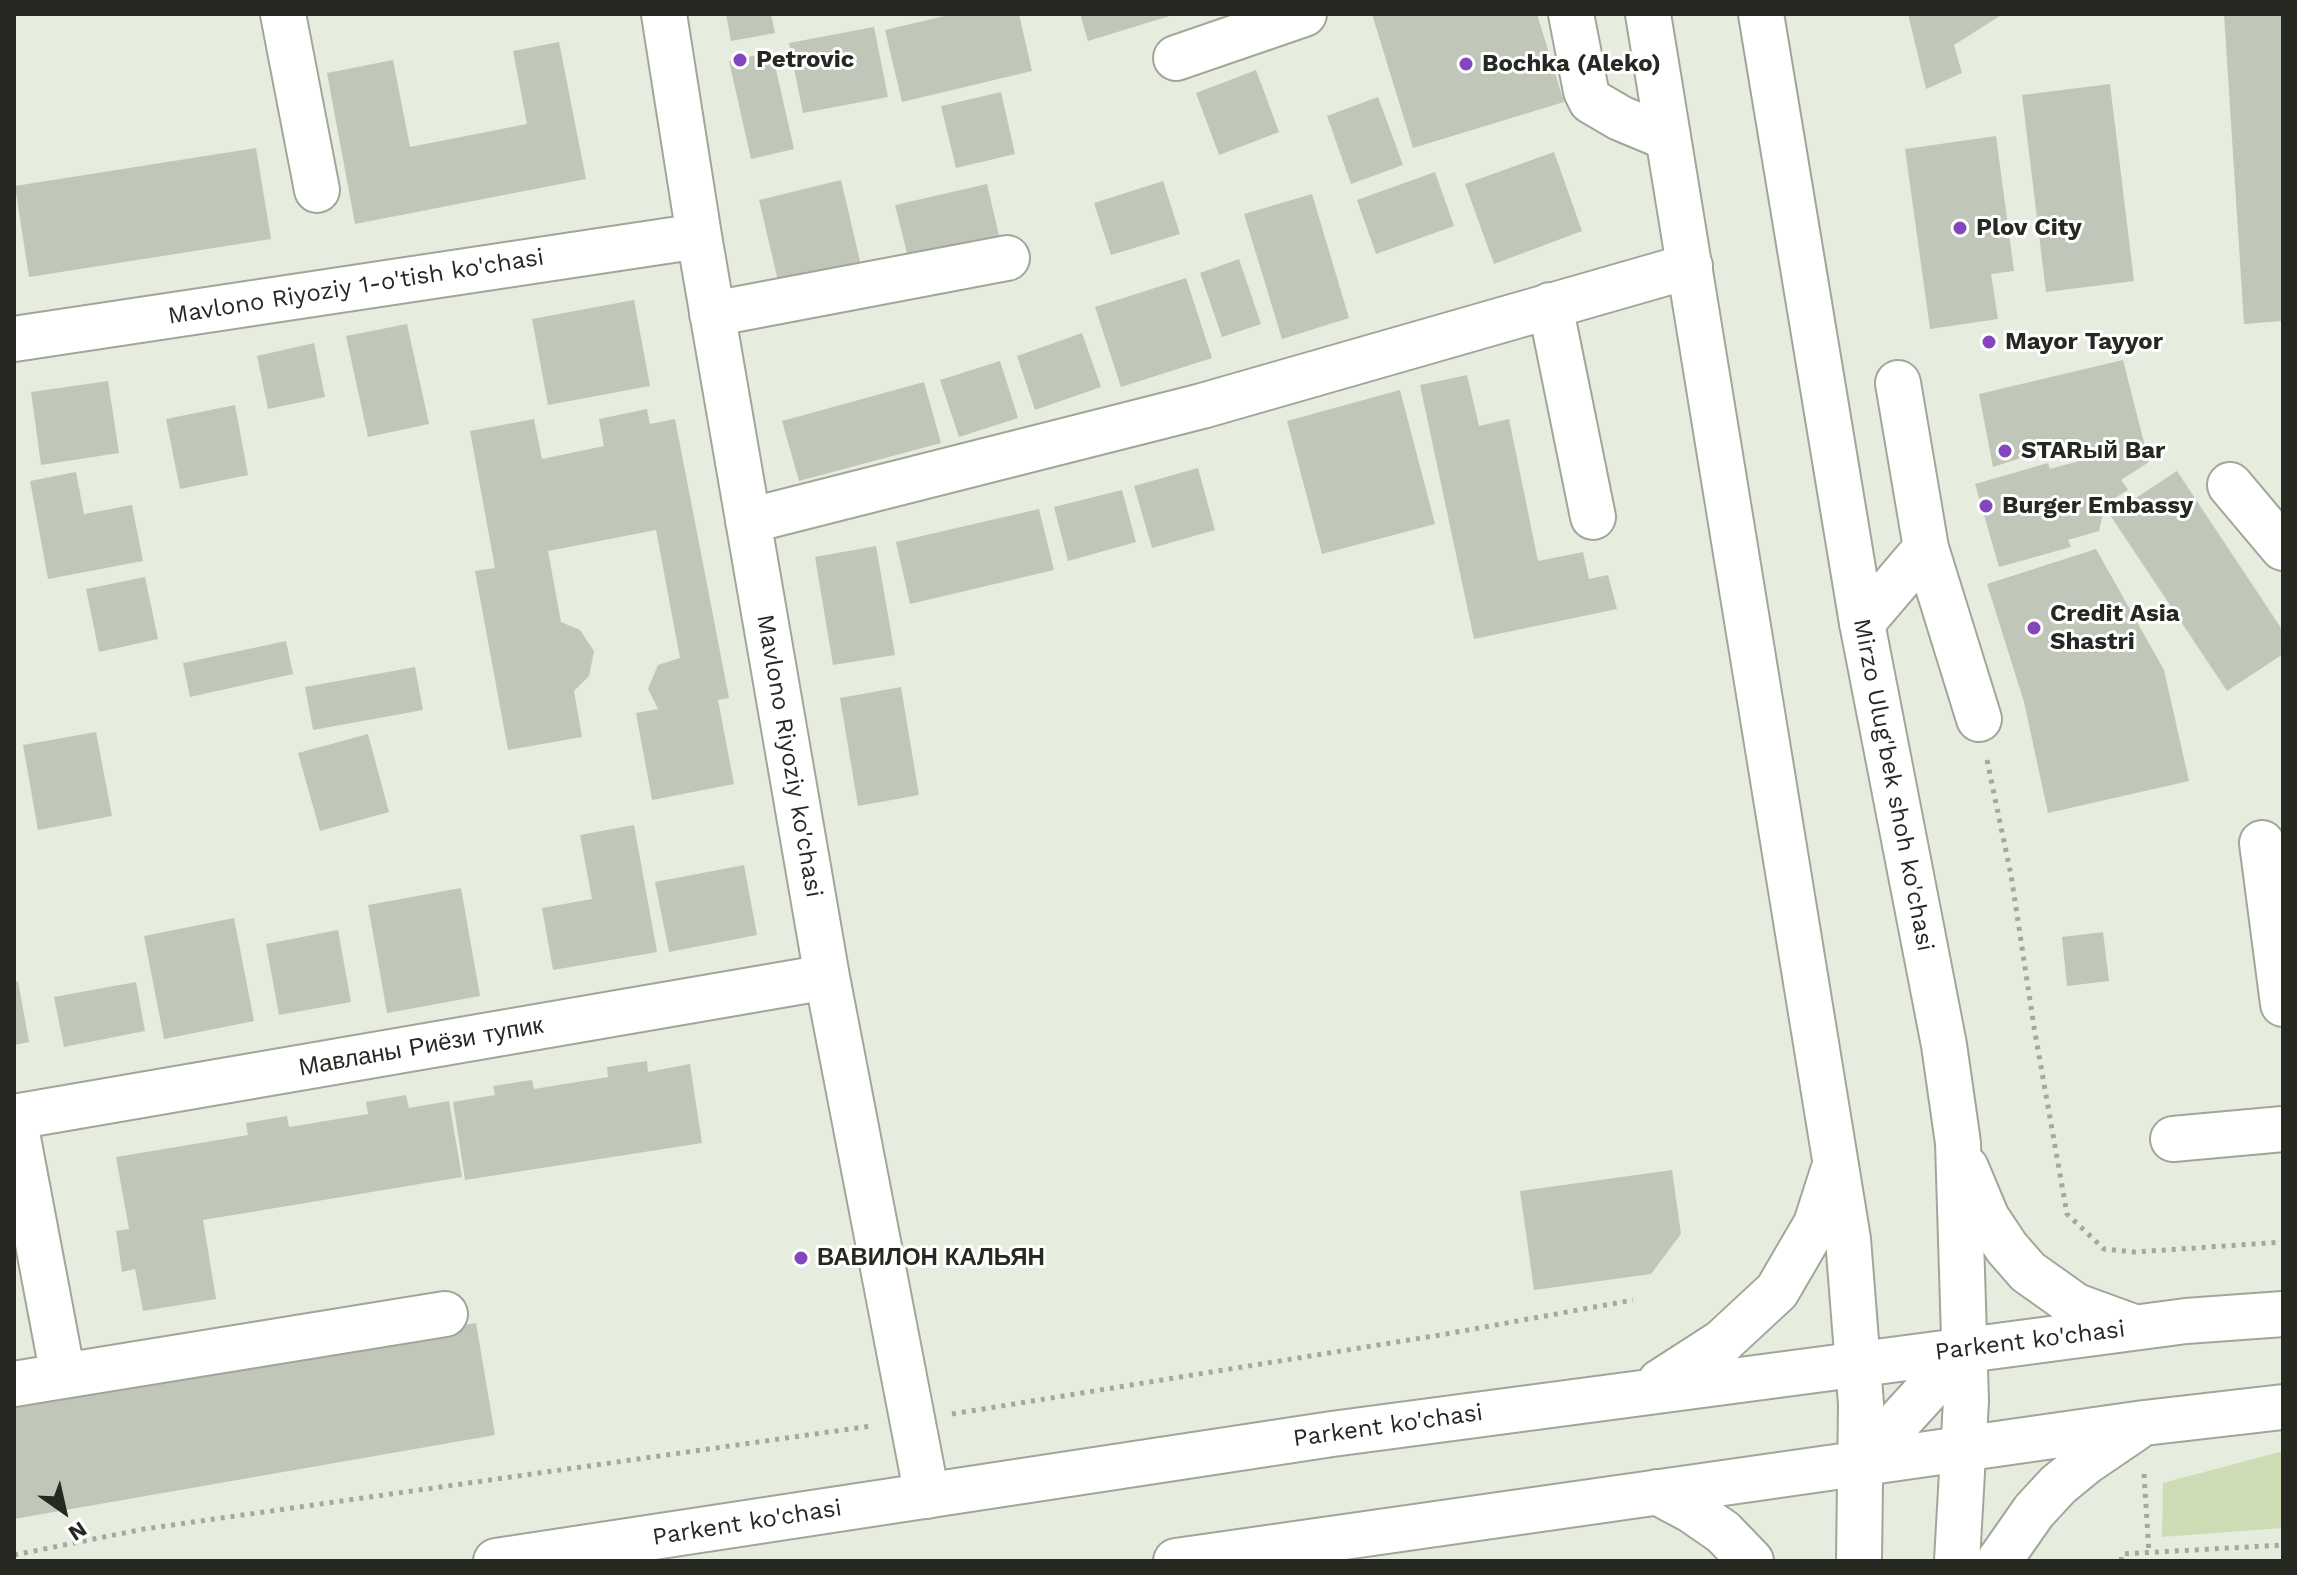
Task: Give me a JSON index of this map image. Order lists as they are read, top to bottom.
{
  "streets": {
    "main road": [
      "Mavlono Riyoziy 1-o'tish ko'chasi",
      "Mavlono Riyoziy ko'chasi",
      "Mirzo Ulug'bek shoh ko'chasi",
      "Мавланы Риёзи тупик",
      "Parkent ko'chasi"
    ]
  },
  "crossings": [
    ["Mavlono Riyoziy 1-o'tish ko'chasi", "Mavlono Riyoziy ko'chasi"],
    ["Mavlono Riyoziy ko'chasi", "Мавланы Риёзи тупик"],
    ["Mavlono Riyoziy ko'chasi", "Parkent ko'chasi"],
    ["Mirzo Ulug'bek shoh ko'chasi", "Parkent ko'chasi"]
  ],
  "places": [
    "Petrovic",
    "Bochka (Aleko)",
    "Plov City",
    "Mayor Tayyor",
    "STARый Bar",
    "Burger Embassy",
    "Credit Asia Shastri",
    "ВАВИЛОН КАЛЬЯН"
  ],
  "north": "bottom right"
}
